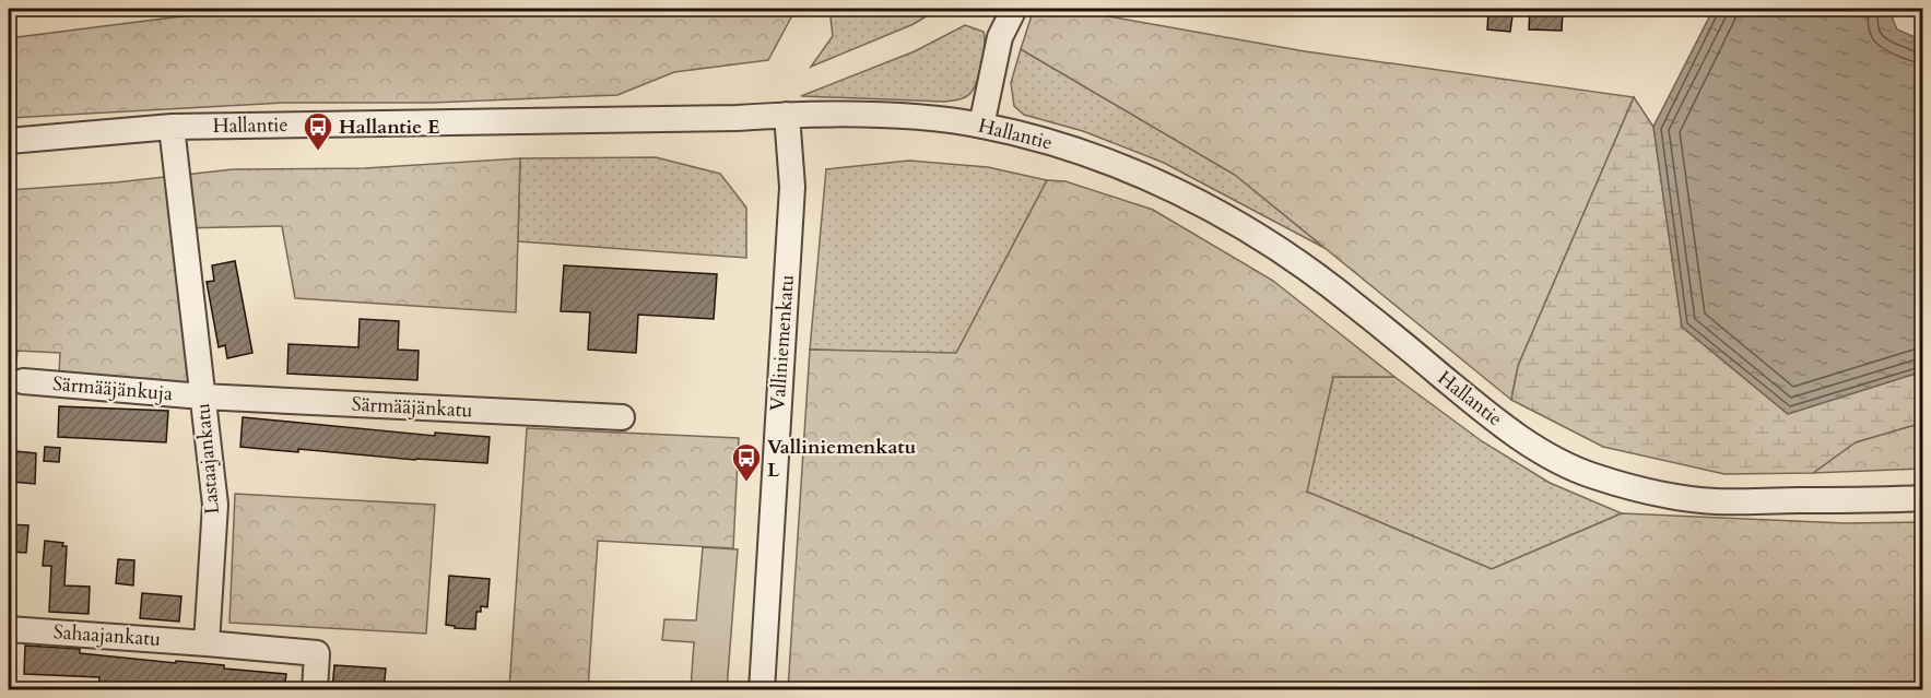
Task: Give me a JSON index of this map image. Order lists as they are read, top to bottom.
{
  "streets": {
    "street": [
      "Hallantie",
      "Valliniemenkatu",
      "Särmääjänkuja",
      "Särmääjänkatu",
      "Lastaajankatu",
      "Sahaajankatu"
    ]
  },
  "crossings": [
    ["Hallantie", "Valliniemenkatu"],
    ["Hallantie", "Lastaajankatu"],
    ["Särmääjänkuja", "Särmääjänkatu"],
    ["Särmääjänkuja", "Lastaajankatu"],
    ["Särmääjänkatu", "Lastaajankatu"],
    ["Lastaajankatu", "Sahaajankatu"]
  ],
  "places": {
    "bus stop": ["Hallantie E", "Valliniemenkatu L"]
  }
}
